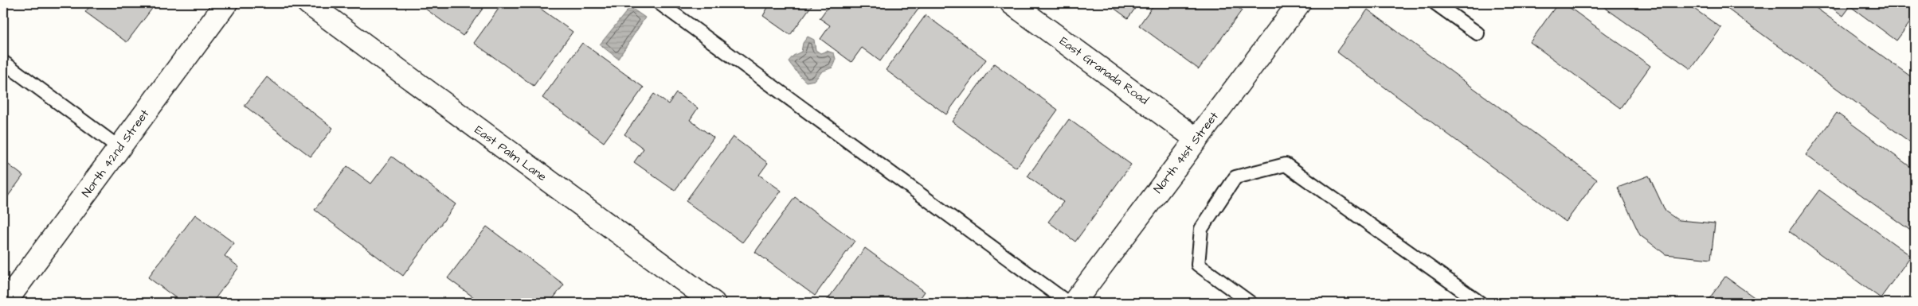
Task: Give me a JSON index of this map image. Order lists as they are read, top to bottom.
{
  "streets": {
    "street": [
      "East Granada Road",
      "North 41st Street",
      "North 42nd Street",
      "East Palm Lane"
    ]
  },
  "crossings": [
    ["East Granada Road", "North 41st Street"]
  ]
}
